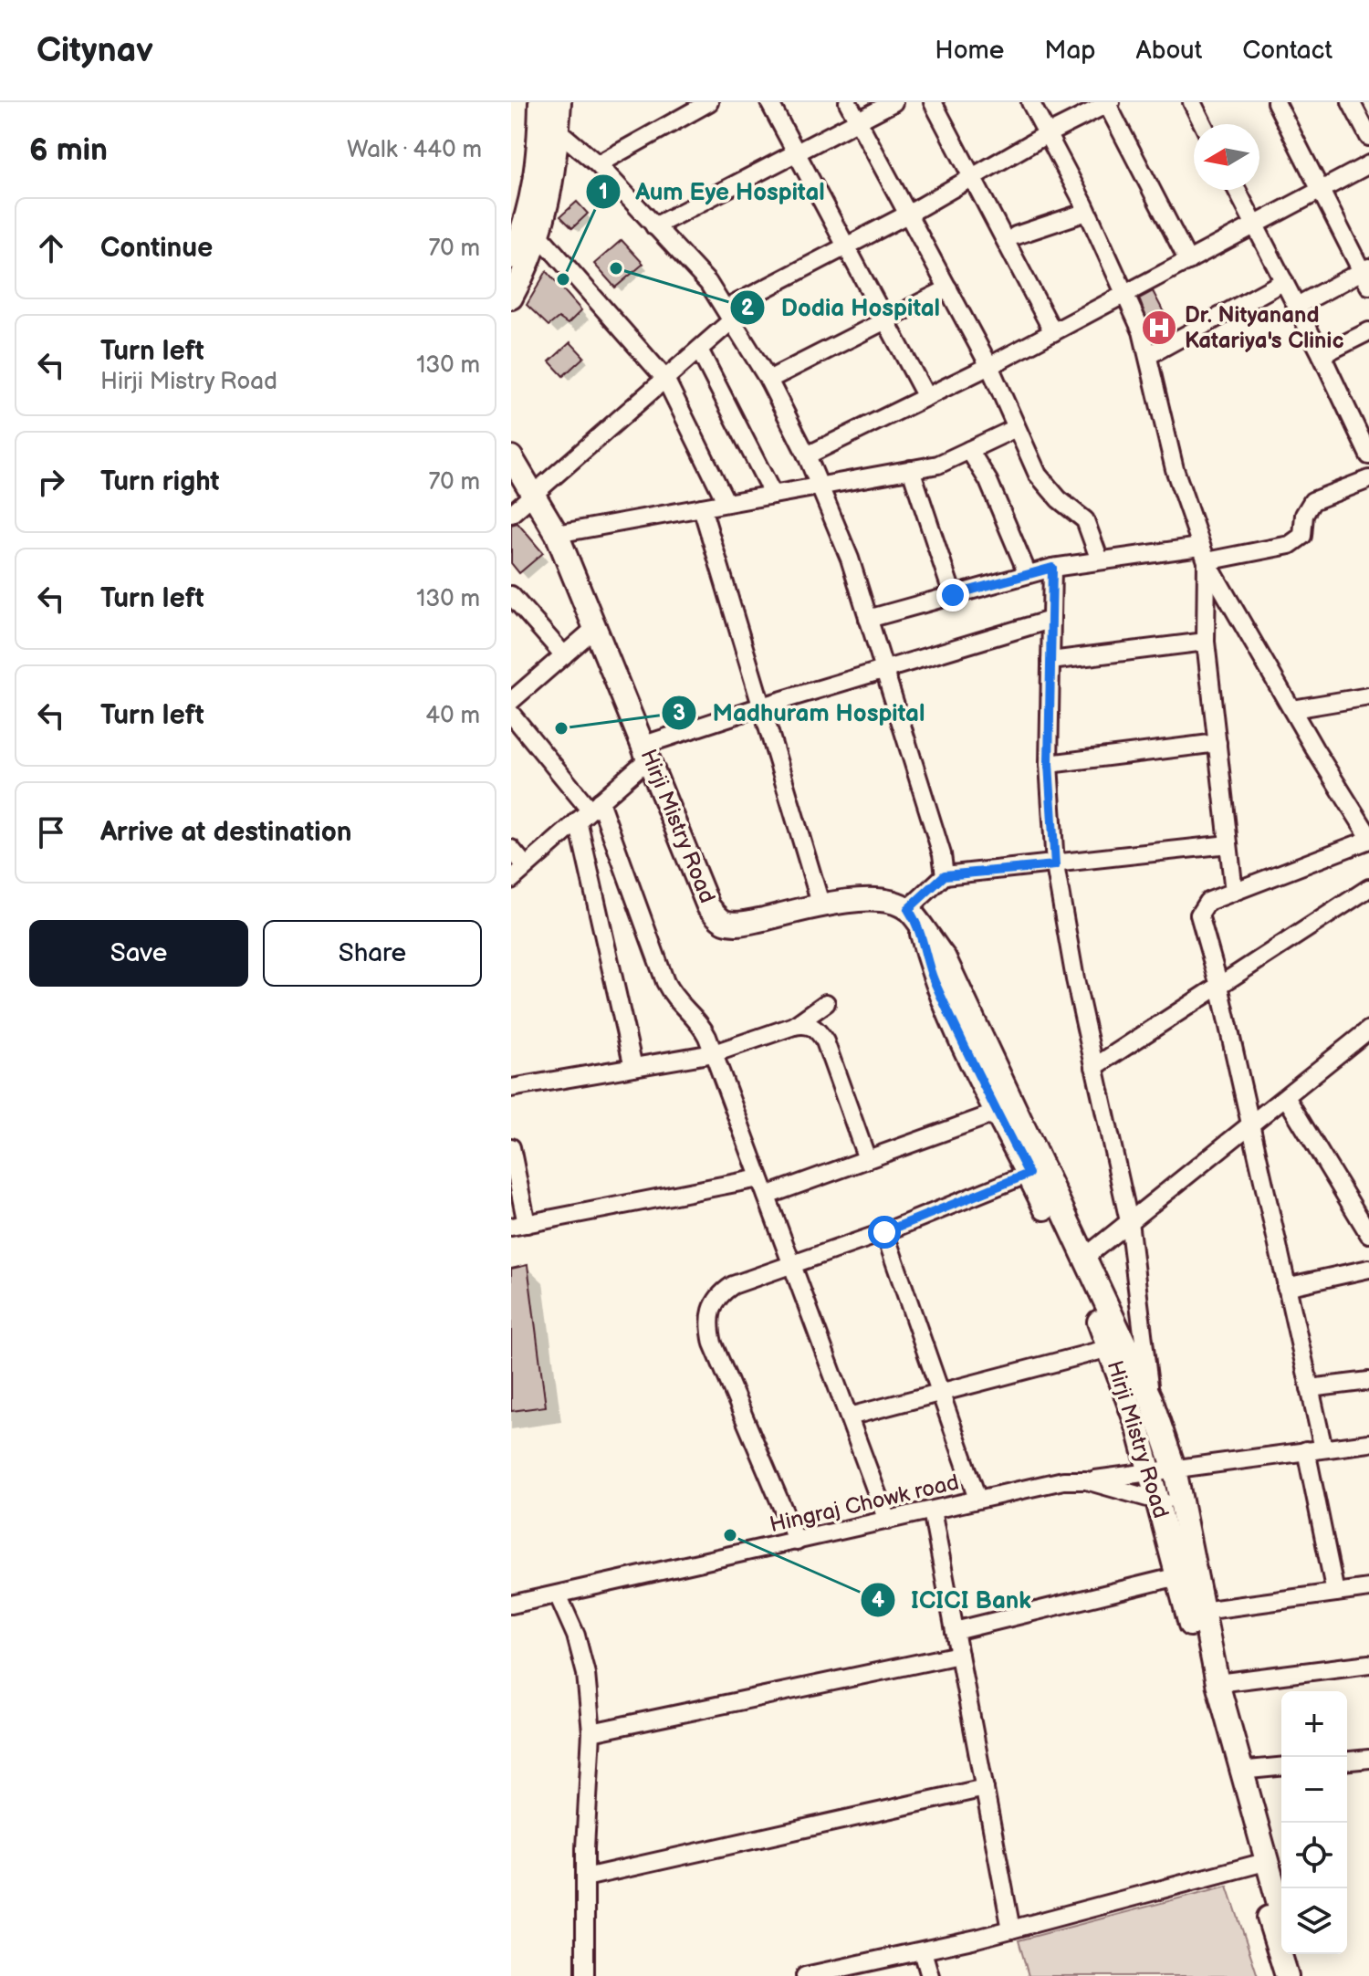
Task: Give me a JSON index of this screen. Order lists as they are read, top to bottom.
{
  "streets": {
    "main road": ["Hirji Mistry Road"],
    "street": ["Hingraj Chowk road"]
  },
  "crossings": [
    ["Hirji Mistry Road", "Hingraj Chowk road"]
  ],
  "places": {
    "other": [
      "Dodia Hospital",
      "Aum Eye Hospital",
      "Madhuram Hospital",
      "ICICI Bank"
    ],
    "hospital": ["Dr. Nityanand Katariya's Clinic"]
  },
  "north": "left",
  "page": {
    "header": "Citynav",
    "nav": [
      "Home",
      "Map",
      "About",
      "Contact"
    ],
    "heading": ["6 min", "Walk · 440 m"],
    "list": [
      ["Continue", "70 m"],
      ["Turn left", "Hirji Mistry Road", "130 m"],
      ["Turn right", "70 m"],
      ["Turn left", "130 m"],
      ["Turn left", "40 m"],
      "Arrive at destination"
    ],
    "buttons": ["Save", "Share"],
    "map_buttons": ["+", "−"]
  }
}
